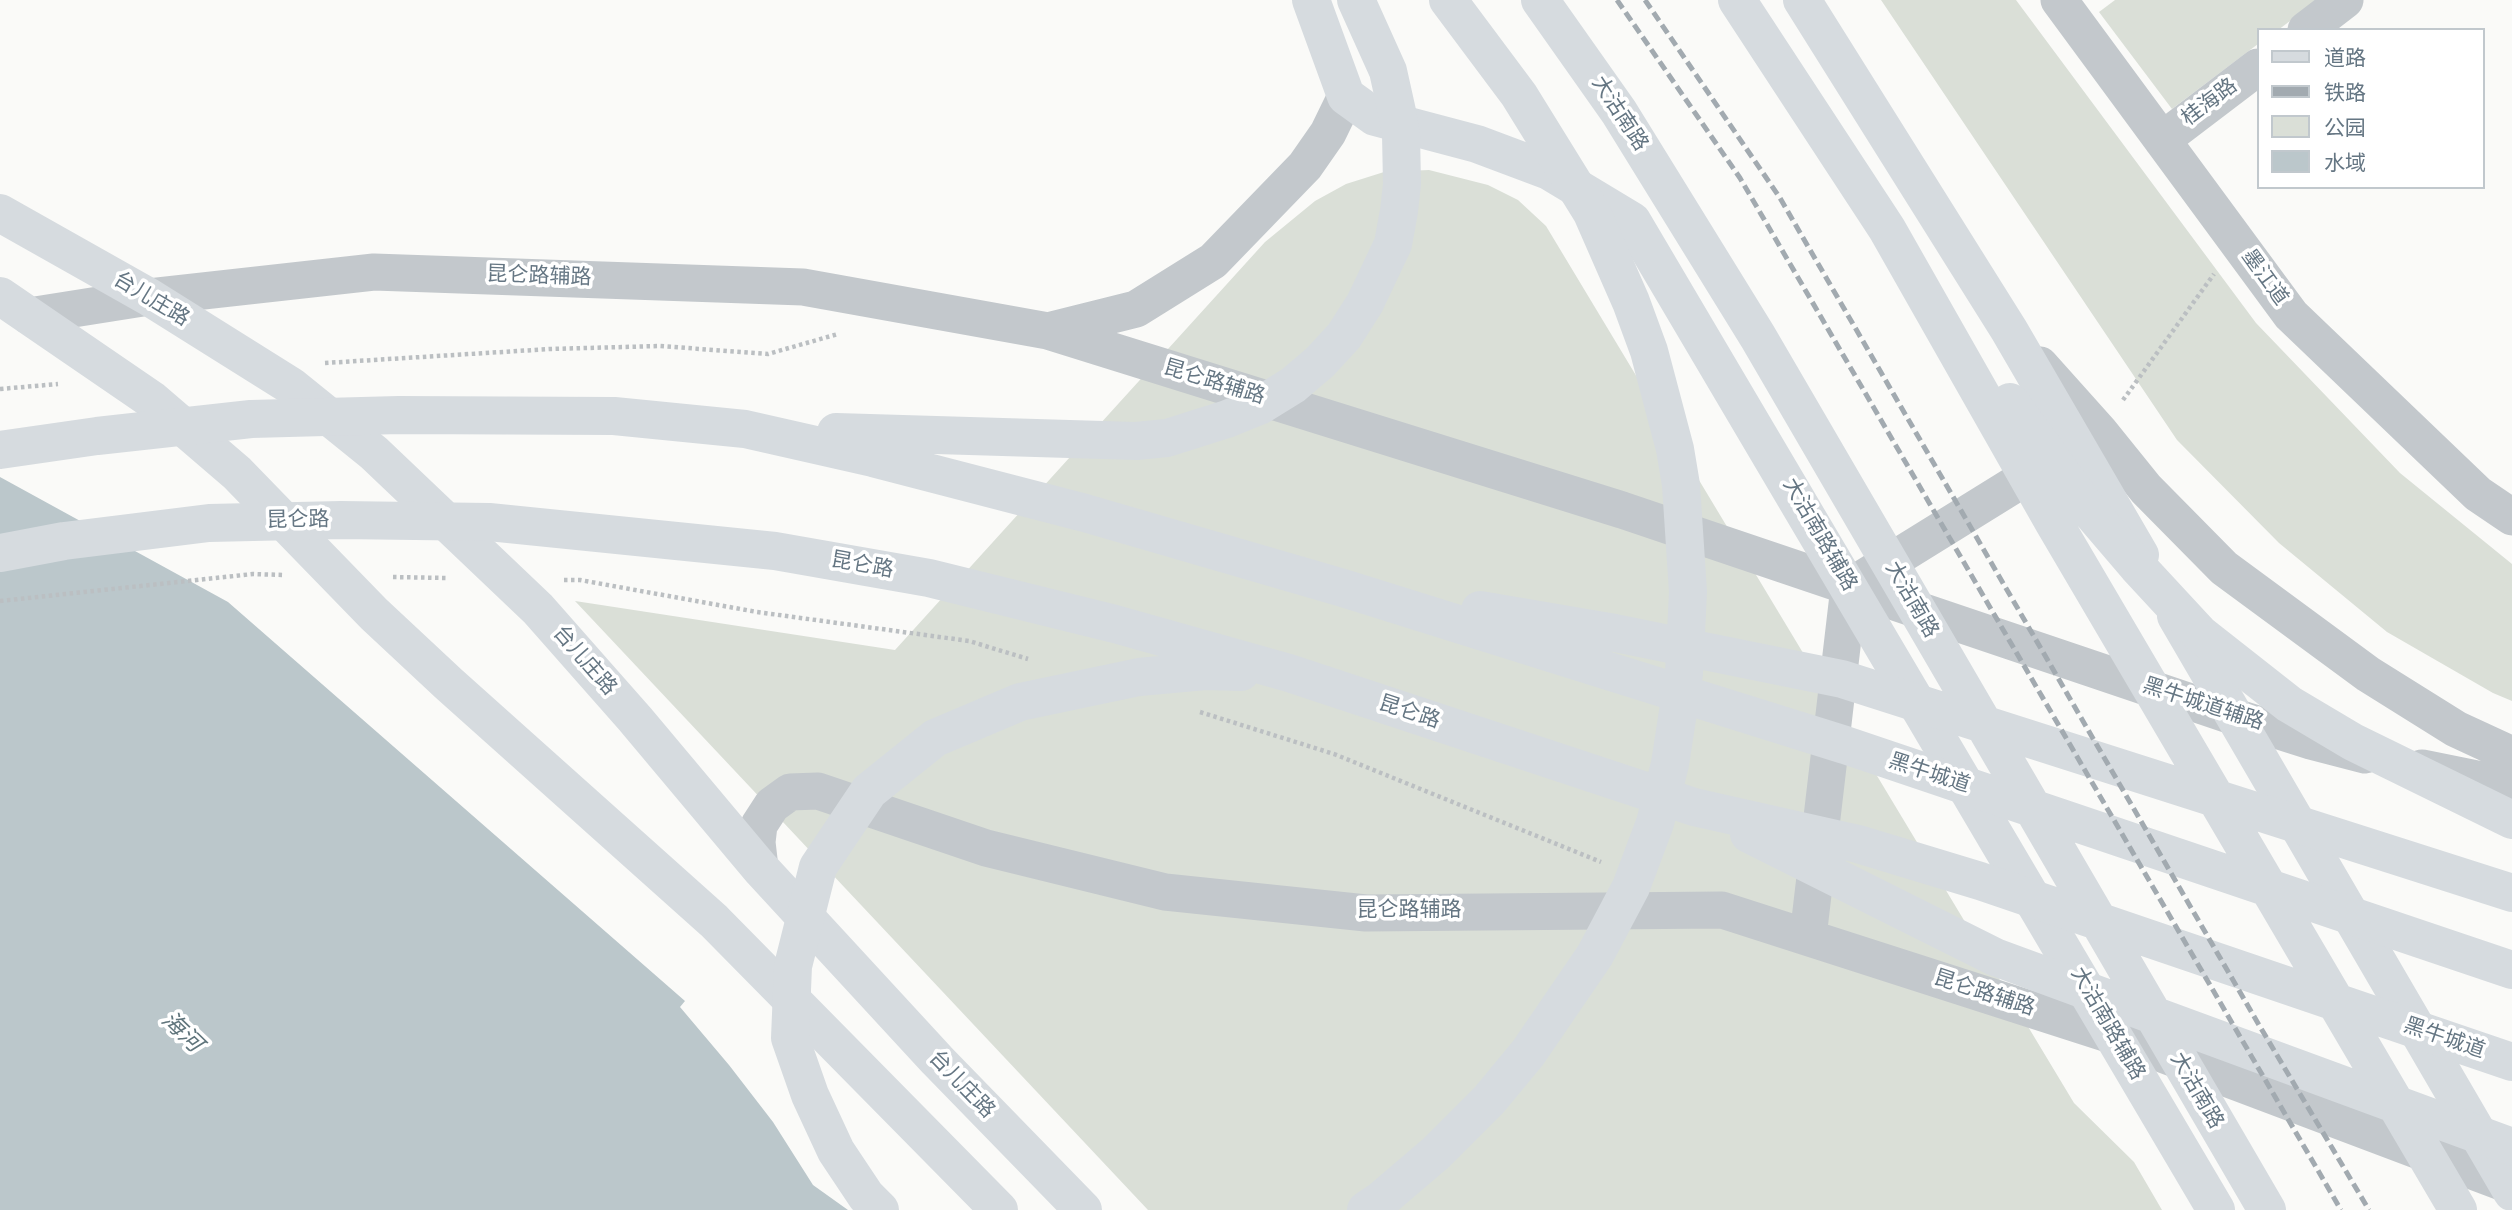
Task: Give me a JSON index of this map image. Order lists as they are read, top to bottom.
{
  "streets": {
    "main road": [
      "大沽南路",
      "台儿庄路",
      "昆仑路",
      "大沽南路辅路",
      "黑牛城道"
    ],
    "street": [
      "桂海路",
      "昆仑路辅路",
      "墨江道",
      "黑牛城道辅路"
    ]
  },
  "crossings": [
    ["桂海路", "墨江道"],
    ["昆仑路辅路", "台儿庄路"],
    ["昆仑路辅路", "大沽南路辅路"],
    ["昆仑路辅路", "黑牛城道辅路"],
    ["昆仑路", "黑牛城道"]
  ],
  "water": ["海河"],
  "legend": [
    "道路",
    "铁路",
    "公园",
    "水域"
  ]
}
